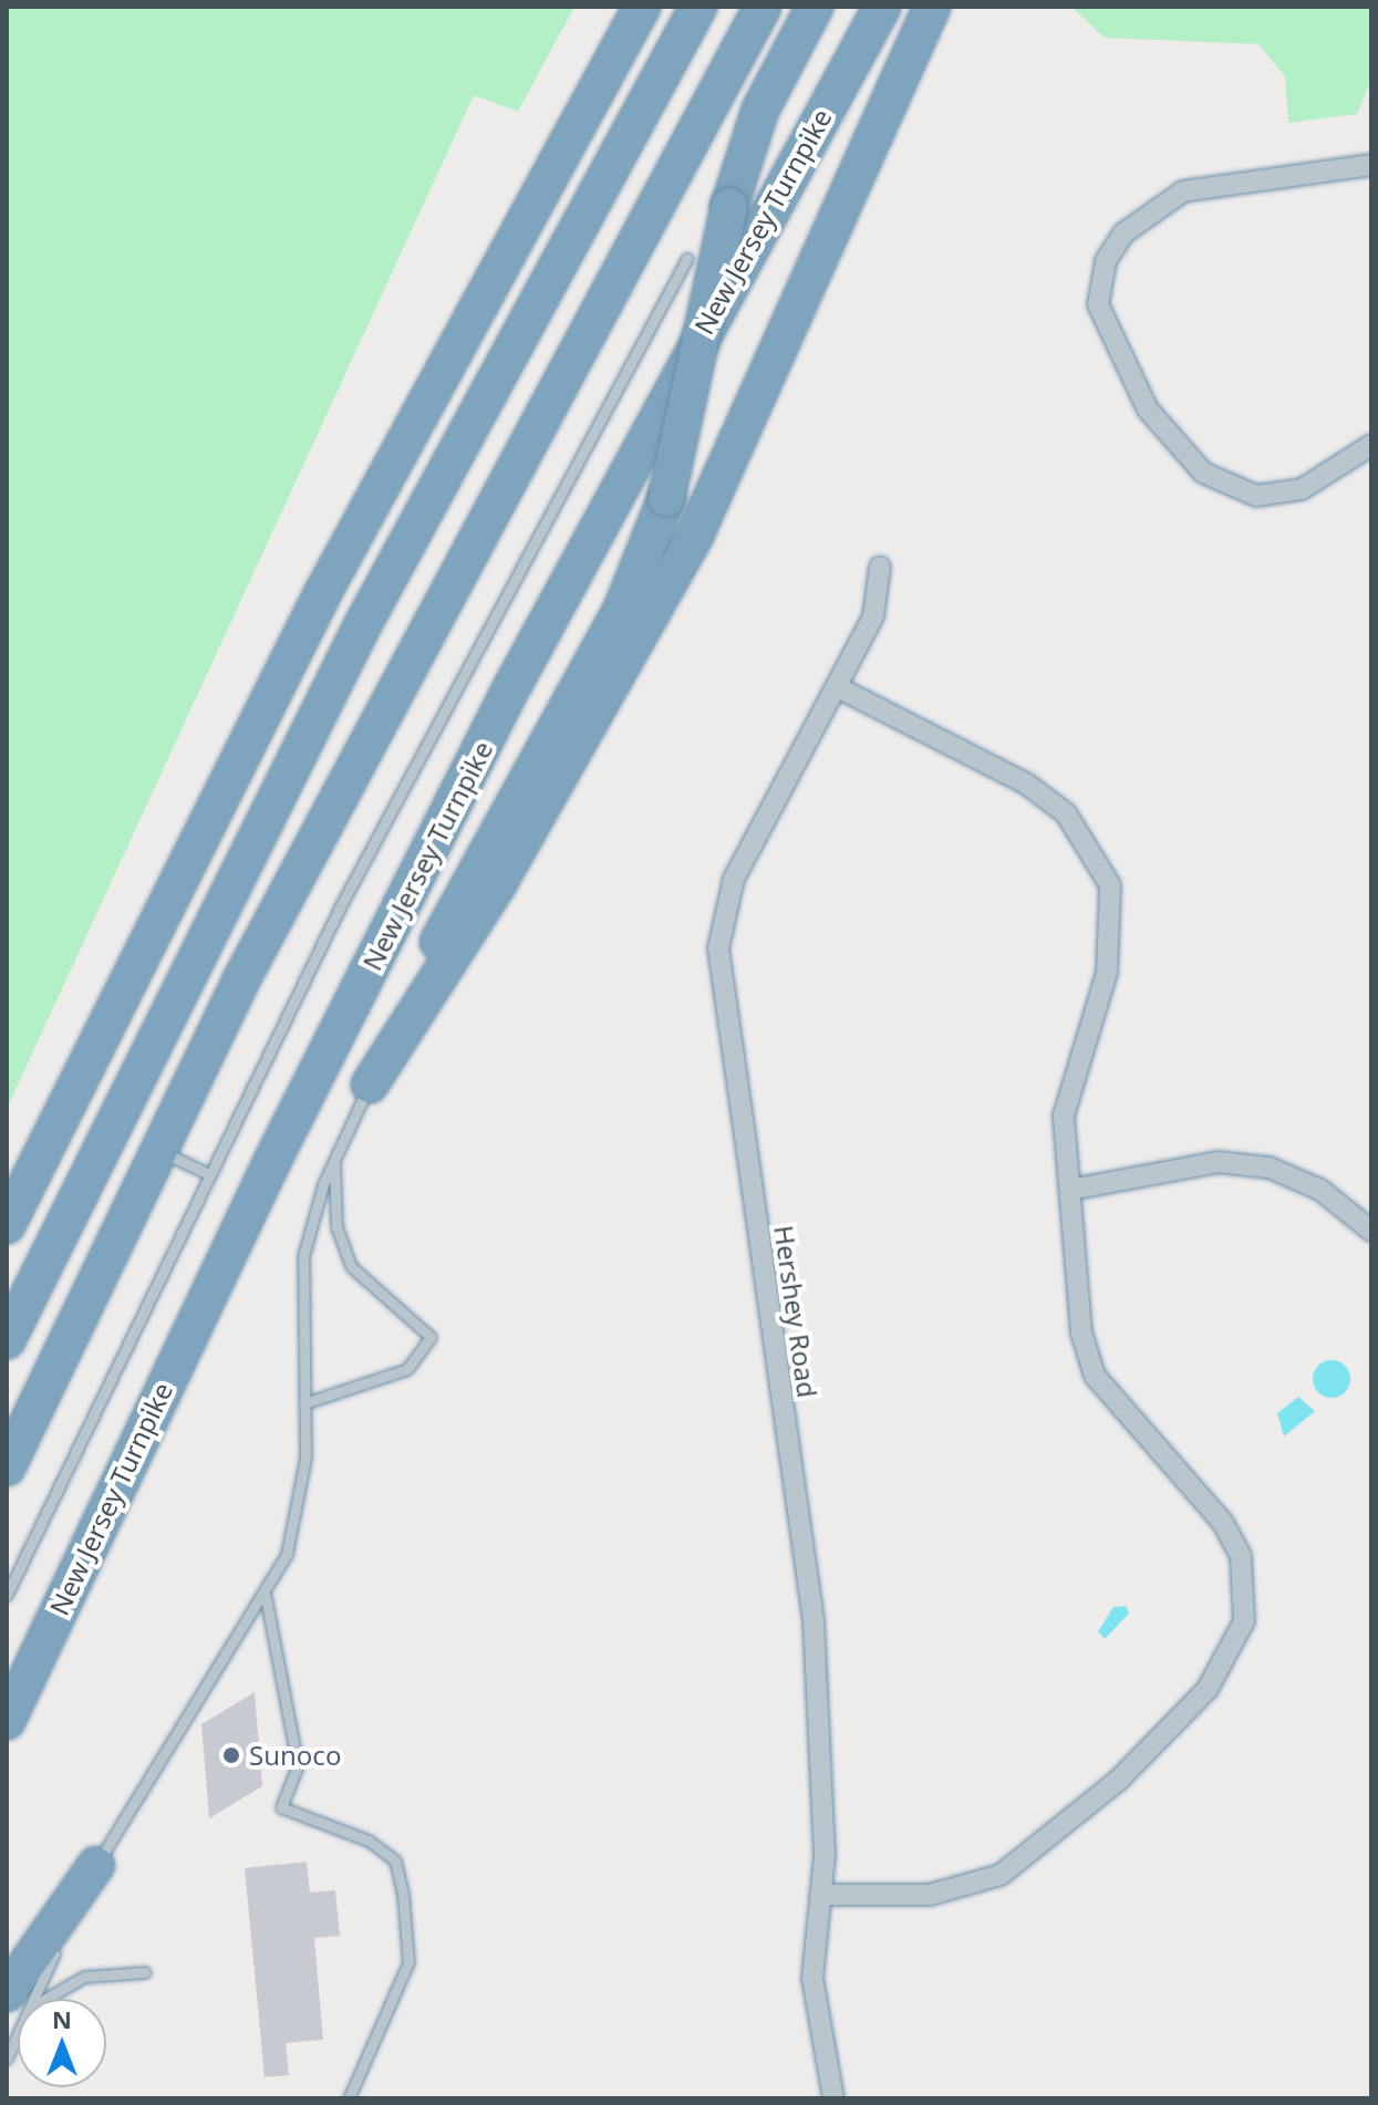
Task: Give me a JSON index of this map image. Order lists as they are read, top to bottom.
{
  "streets": {
    "highway": ["New Jersey Turnpike"],
    "street": ["Hershey Road"]
  },
  "places": ["Sunoco"],
  "north": "top"
}
